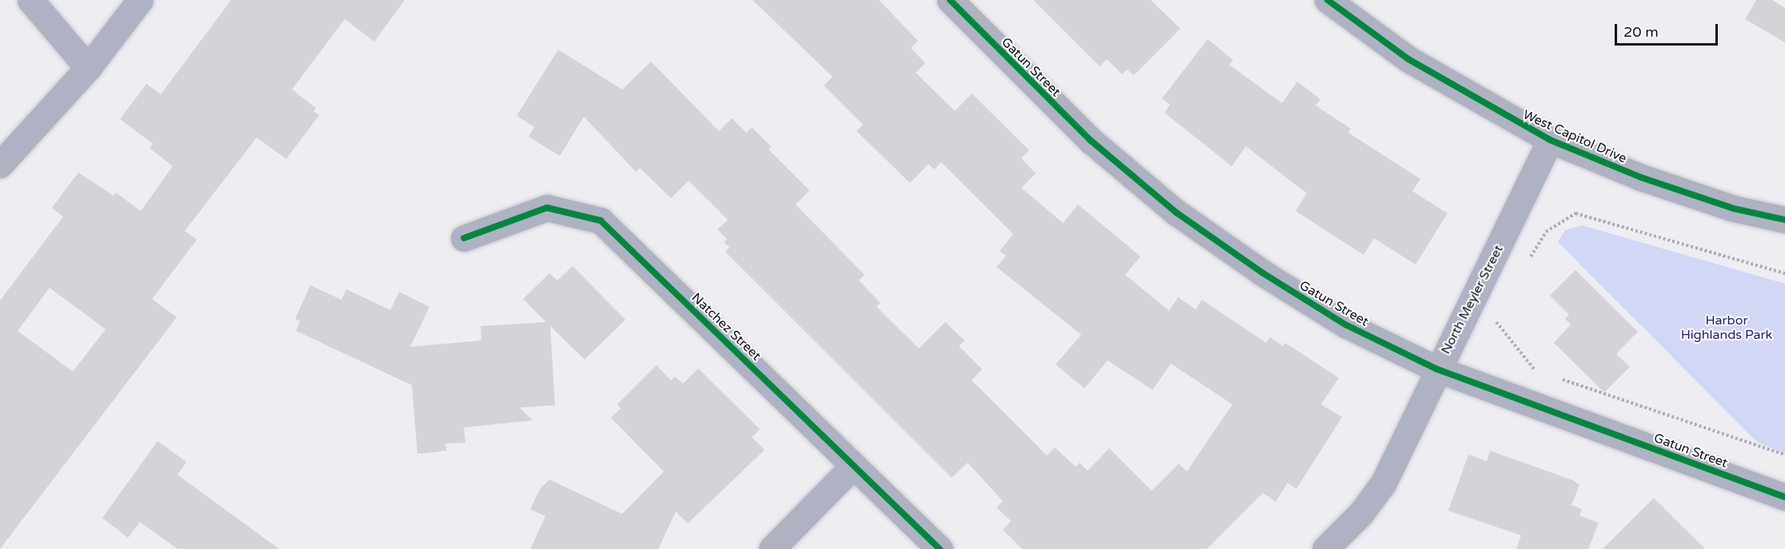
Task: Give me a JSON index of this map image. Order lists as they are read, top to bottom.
{
  "streets": {
    "street": [
      "Gatun Street",
      "West Capitol Drive",
      "North Meyler Street",
      "Natchez Street"
    ]
  },
  "crossings": [
    ["Gatun Street", "North Meyler Street"],
    ["West Capitol Drive", "North Meyler Street"]
  ],
  "parks": ["Harbor Highlands Park"],
  "scale_bar": "20 m"
}
